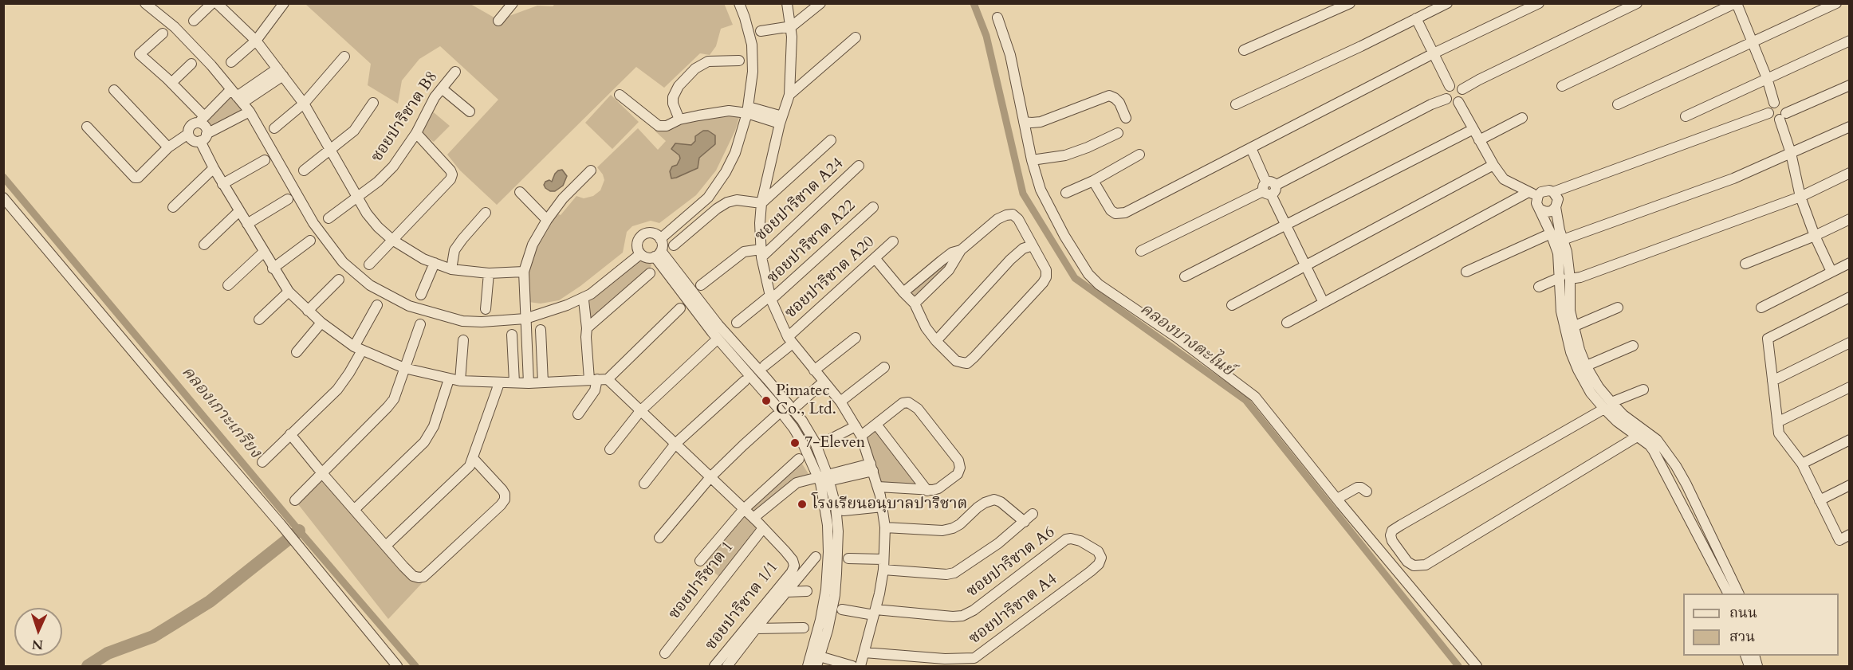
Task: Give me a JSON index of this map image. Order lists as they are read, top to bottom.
{
  "streets": {
    "street": [
      "ซอยปาริชาต B8",
      "ซอยปาริชาต A24",
      "ซอยปาริชาต A22",
      "ซอยปาริชาต A20",
      "ซอยปาริชาต A6",
      "ซอยปาริชาต 1",
      "ซอยปาริชาต 1/1",
      "ซอยปาริชาต A4"
    ]
  },
  "crossings": [
    ["ซอยปาริชาต A6", "ซอยปาริชาต A4"],
    ["ซอยปาริชาต 1", "ซอยปาริชาต 1/1"]
  ],
  "water": ["คลองบางตะไนย์", "คลองเกาะเกรียง"],
  "places": ["Pimatec Co., Ltd.", "7-Eleven", "โรงเรียนอนุบาลปาริชาต"],
  "legend": ["ถนน", "สวน"],
  "north": "bottom"
}
